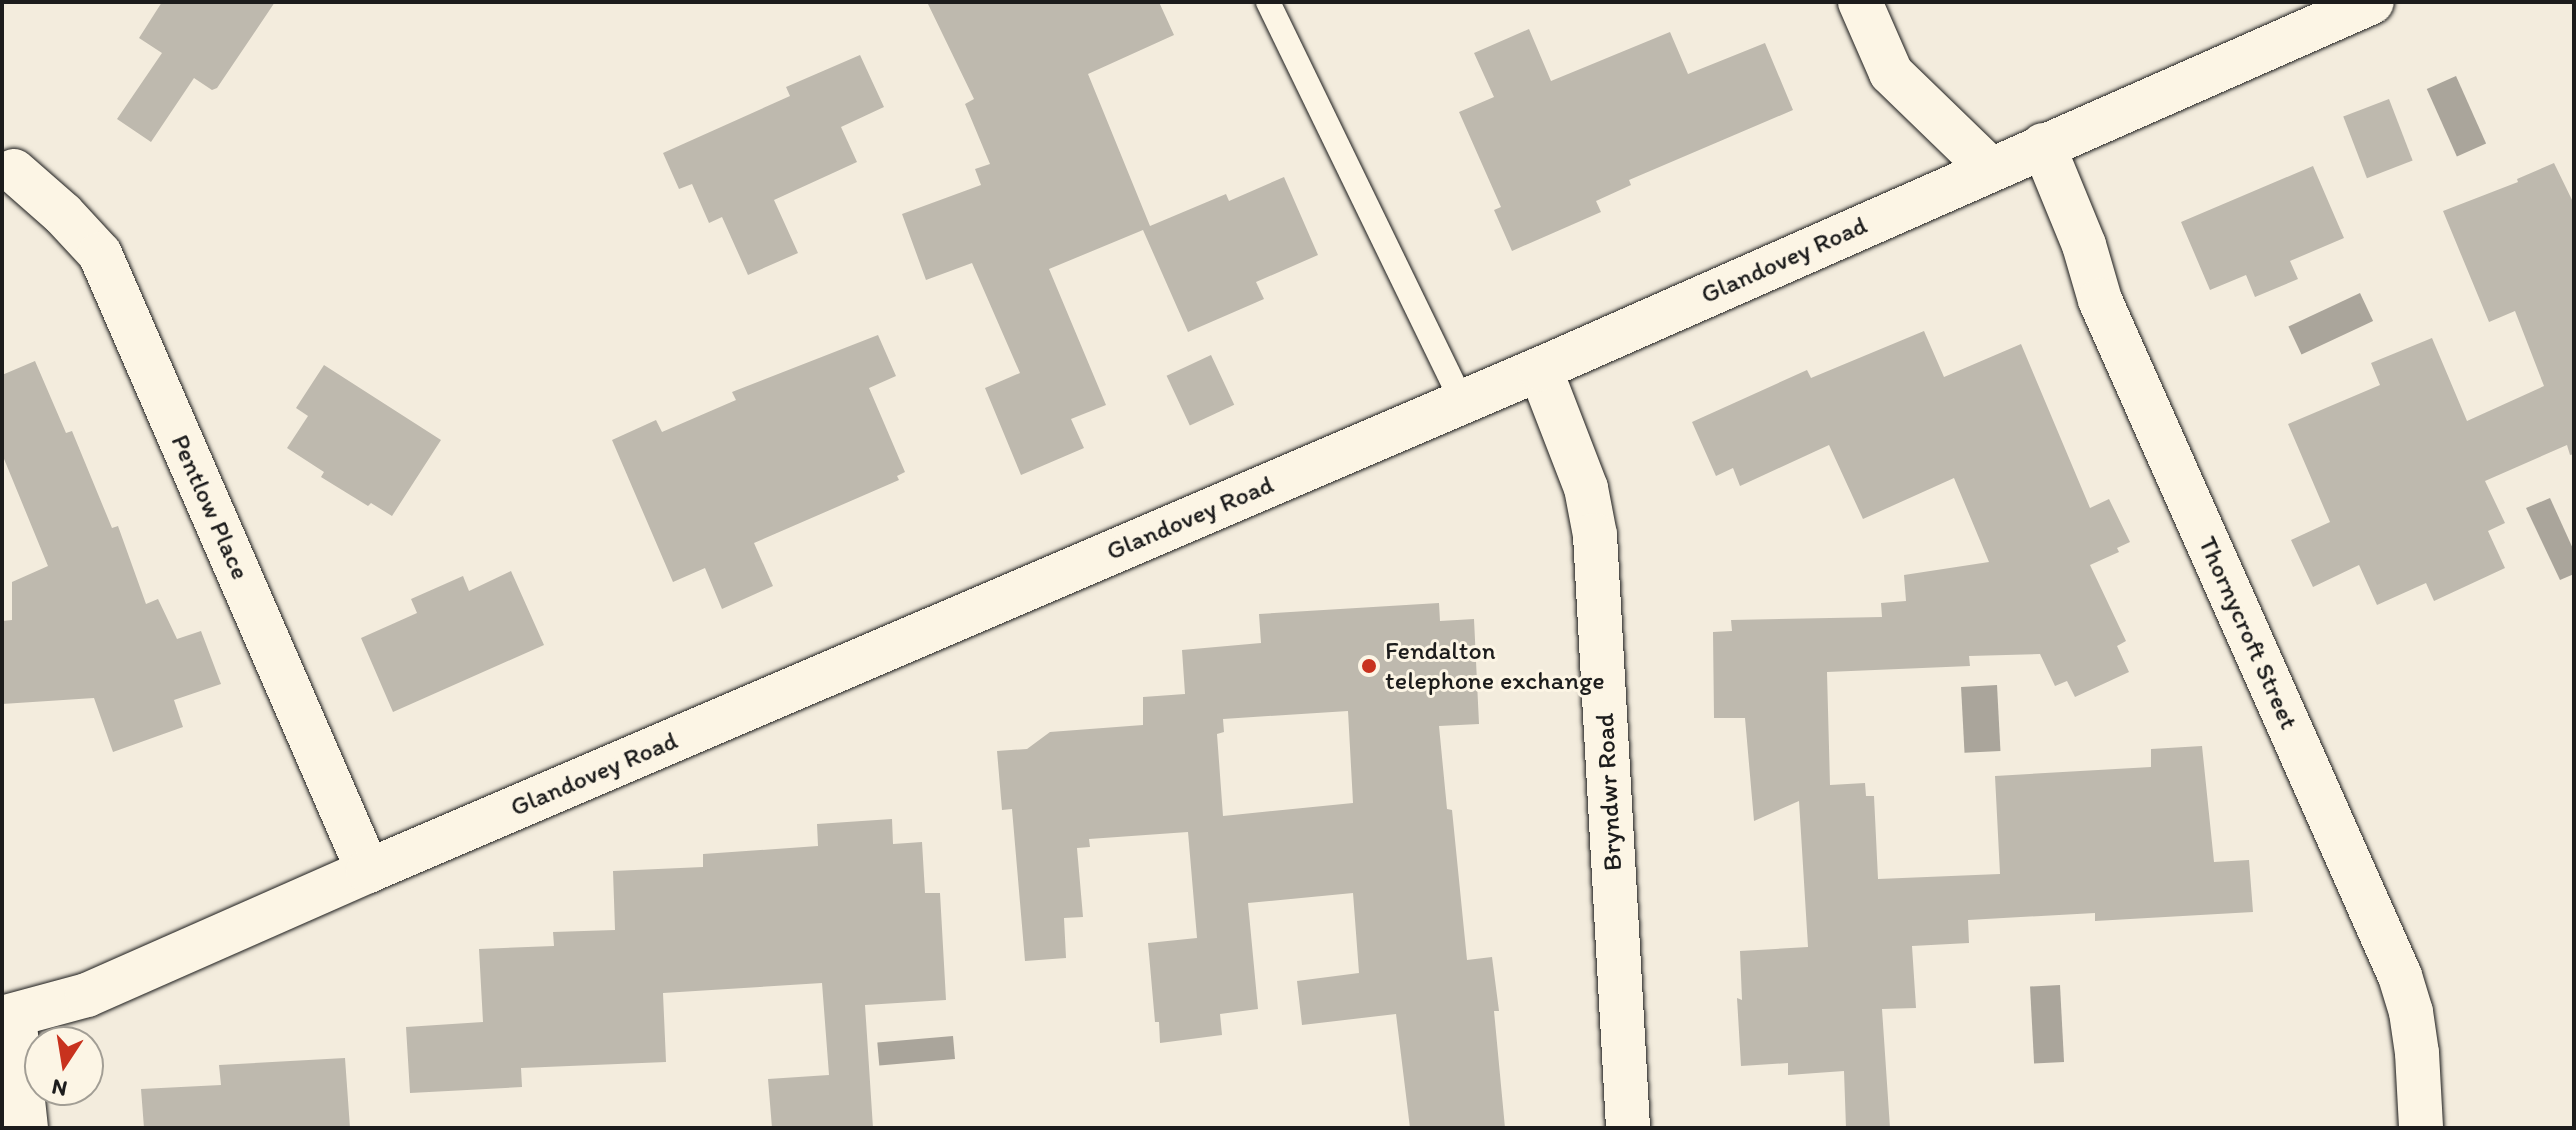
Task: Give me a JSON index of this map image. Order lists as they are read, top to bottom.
{
  "streets": {
    "street": [
      "Glandovey Road",
      "Pentlow Place",
      "Thornycroft Street",
      "Bryndwr Road"
    ]
  },
  "crossings": [
    ["Glandovey Road", "Pentlow Place"],
    ["Glandovey Road", "Thornycroft Street"],
    ["Glandovey Road", "Bryndwr Road"]
  ],
  "places": ["Fendalton telephone exchange"],
  "north": "bottom"
}
